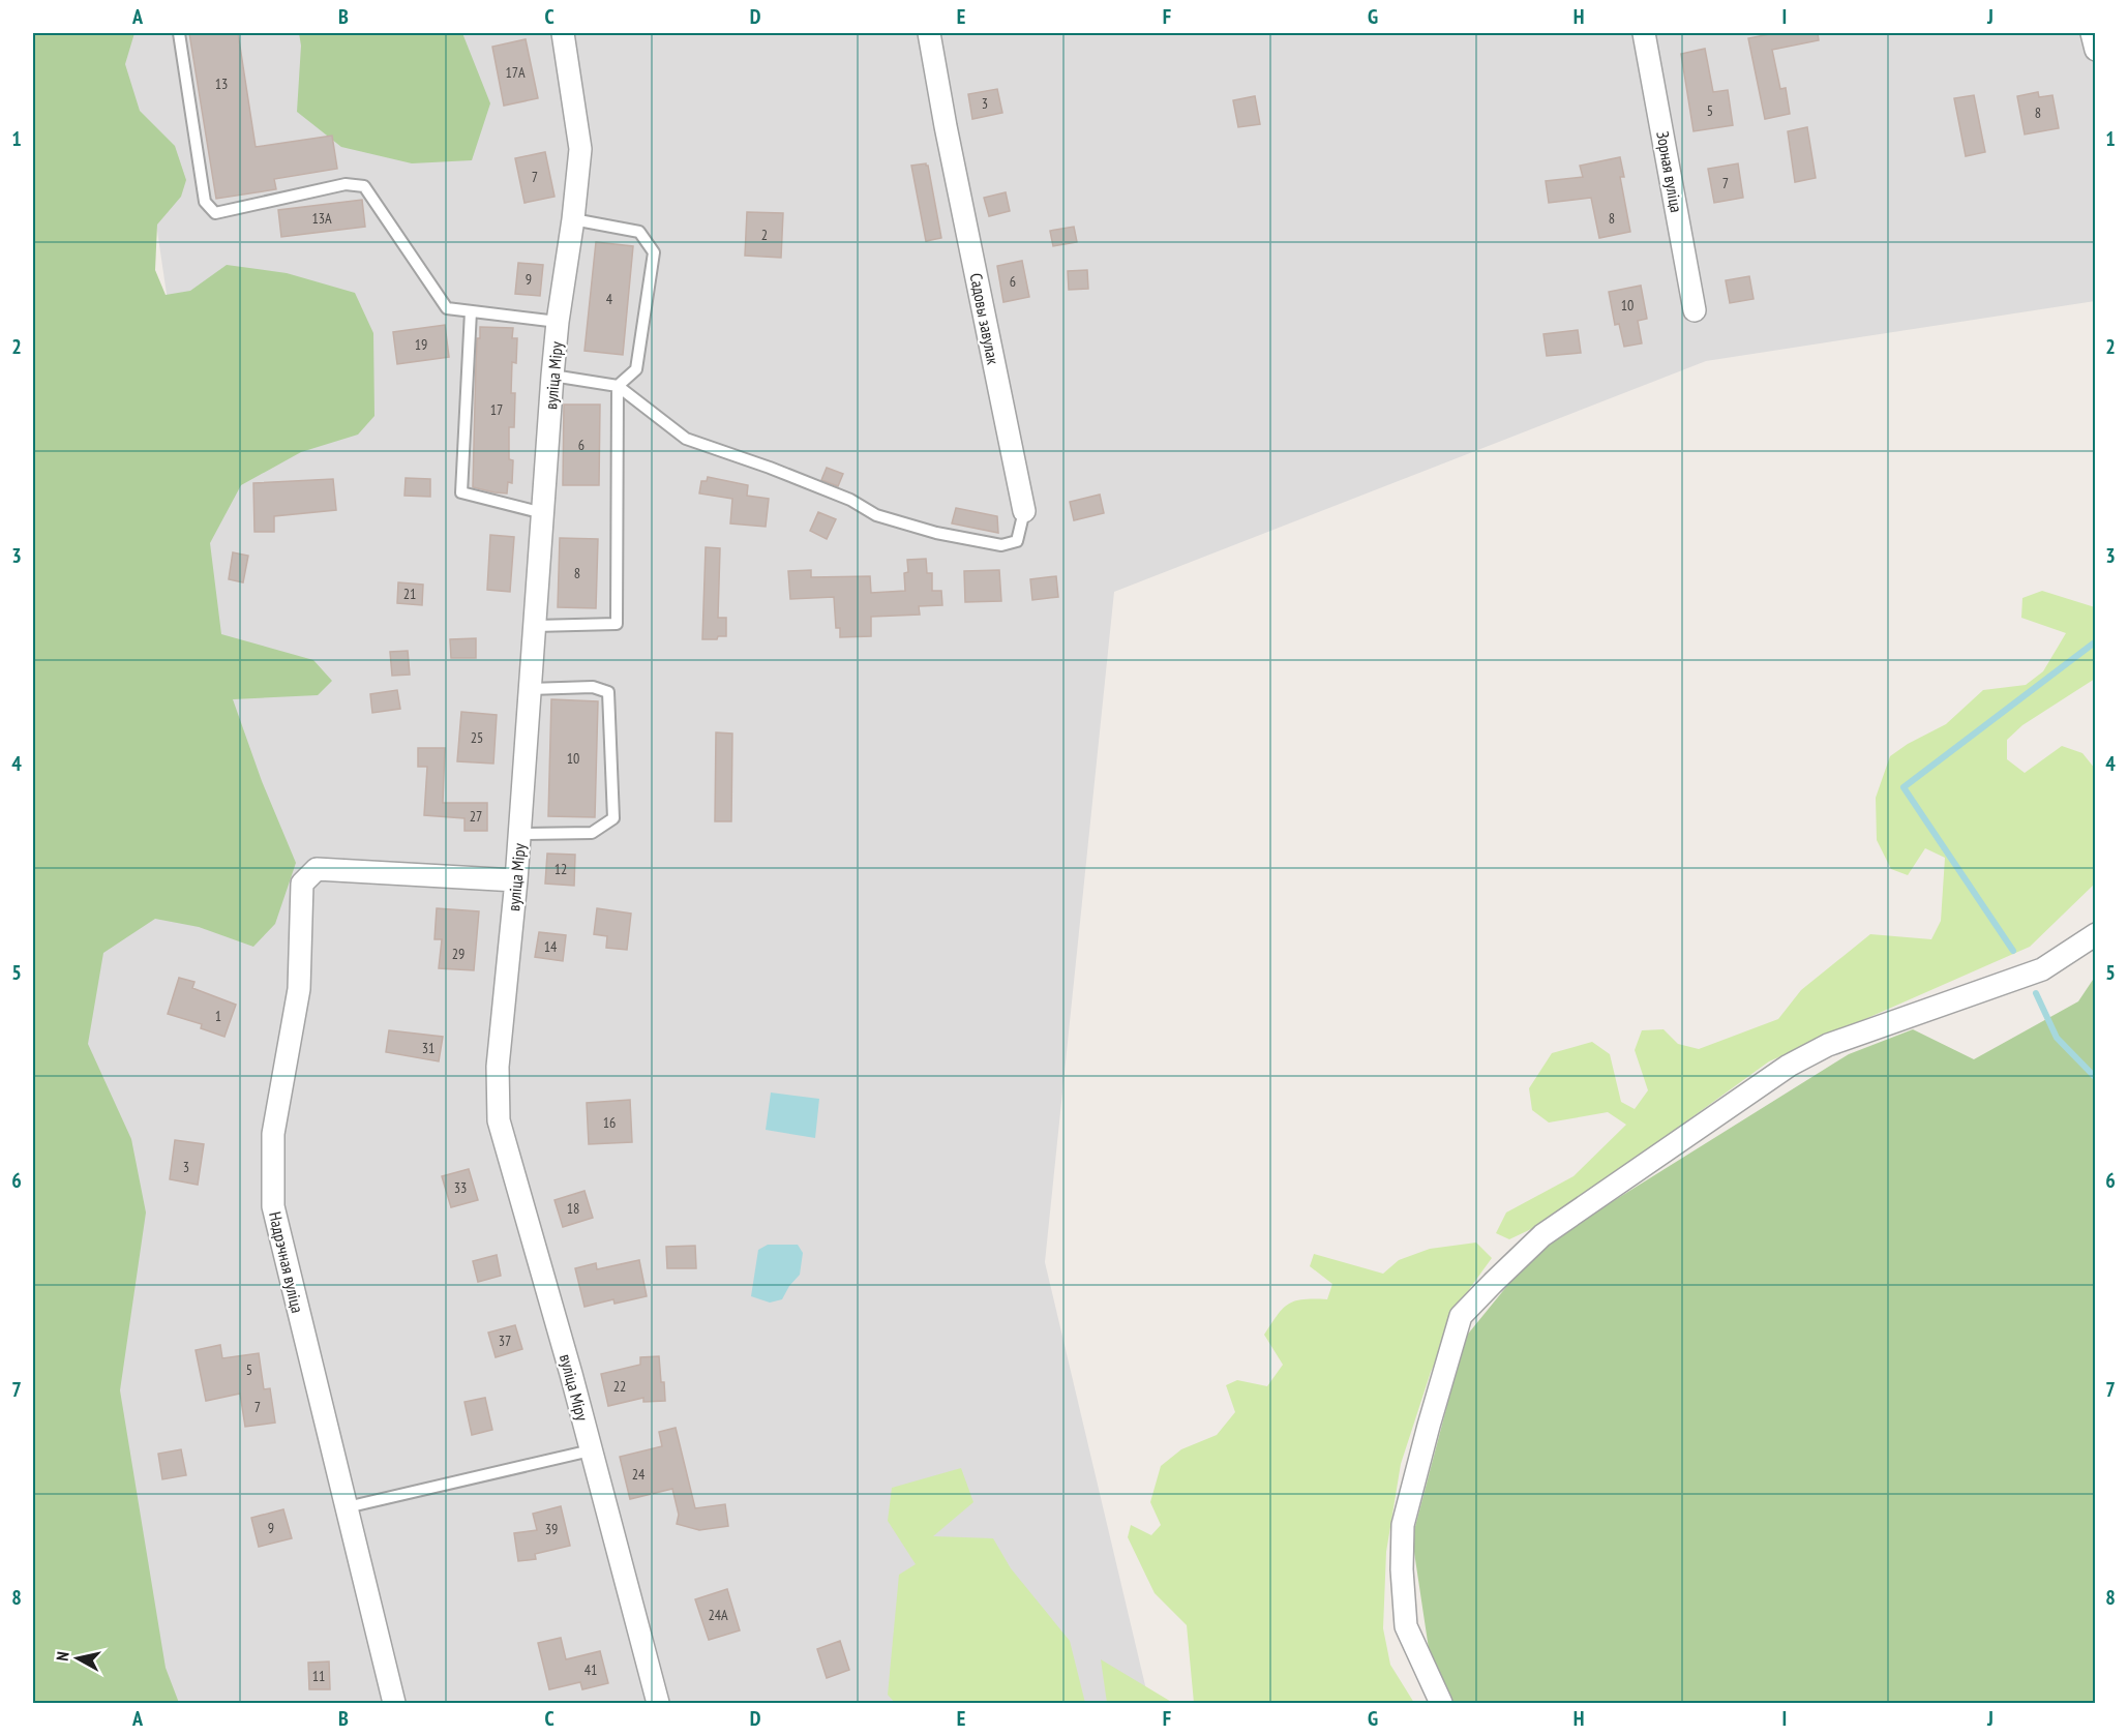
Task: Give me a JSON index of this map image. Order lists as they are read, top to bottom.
{
  "streets": {
    "street": [
      "Зорная вуліца",
      "Садовы завулак",
      "вуліца Міру",
      "Надрэчная вуліца"
    ]
  },
  "crossings": [
    ["вуліца Міру", "Надрэчная вуліца"]
  ],
  "house_numbers": [
    "17А",
    "13",
    "3",
    "5",
    "8",
    "7",
    "7",
    "13А",
    "8",
    "2",
    "9",
    "6",
    "4",
    "10",
    "19",
    "17",
    "6",
    "8",
    "21",
    "25",
    "10",
    "27",
    "12",
    "14",
    "29",
    "1",
    "31",
    "16",
    "3",
    "33",
    "18",
    "37",
    "5",
    "22",
    "7",
    "24",
    "9",
    "39",
    "24А",
    "41",
    "11"
  ],
  "north": "left",
  "grid": {
    "columns": [
      "A",
      "B",
      "C",
      "D",
      "E",
      "F",
      "G",
      "H",
      "I",
      "J"
    ],
    "rows": [
      "1",
      "2",
      "3",
      "4",
      "5",
      "6",
      "7",
      "8"
    ]
  }
}
